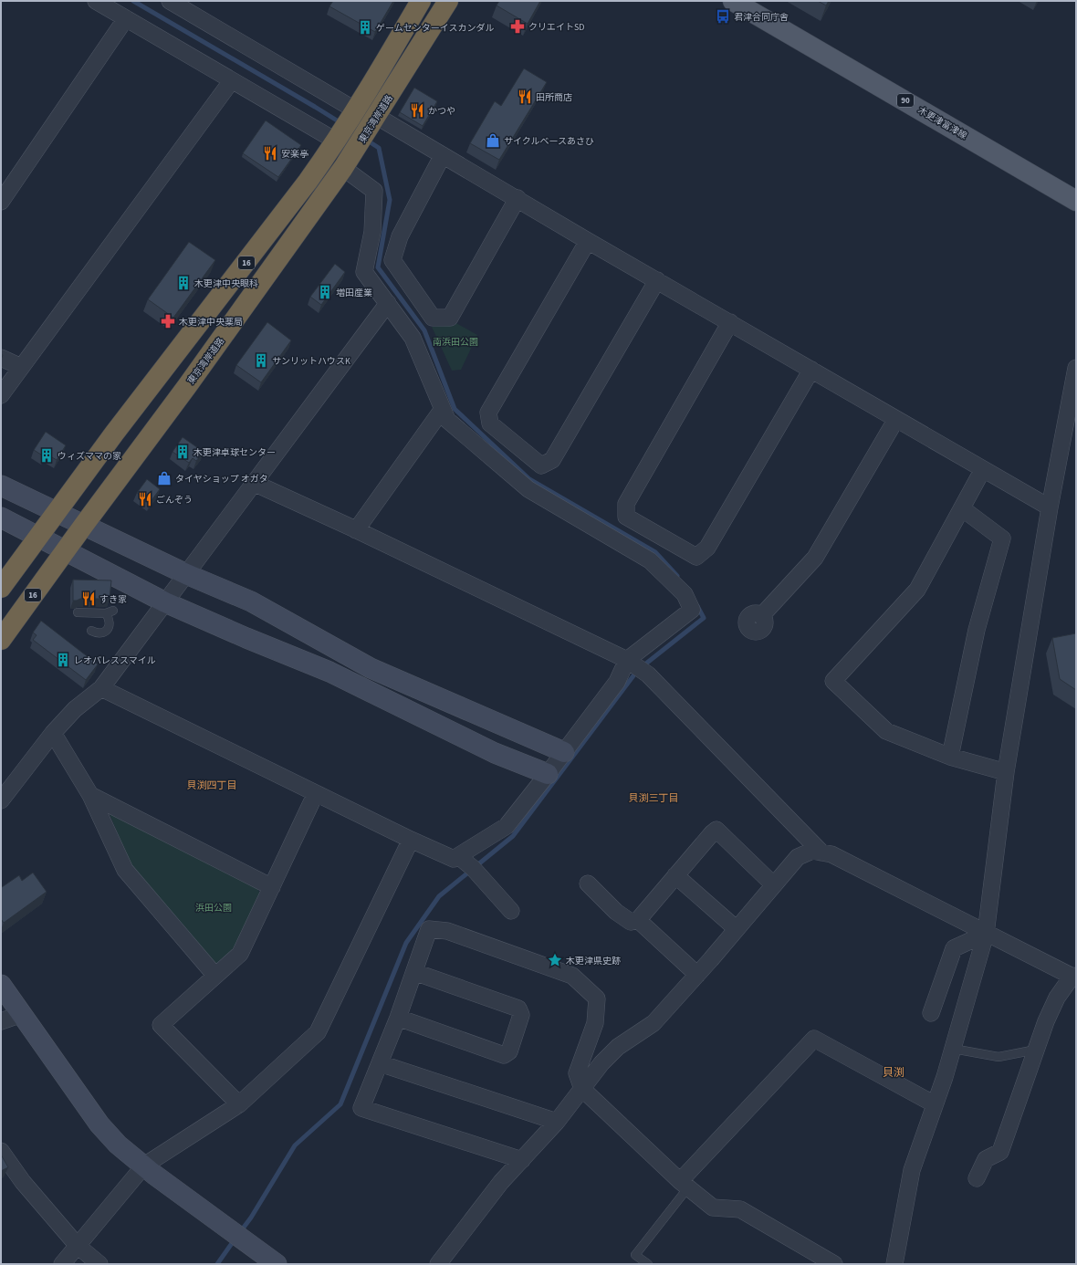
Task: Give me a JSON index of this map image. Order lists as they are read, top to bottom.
{
  "streets": {
    "highway": ["東京湾岸道路", "16"],
    "main road": ["90", "木更津富津線"]
  },
  "districts": ["貝渕四丁目", "貝渕三丁目", "貝渕"],
  "parks": ["南浜田公園", "浜田公園"],
  "places": {
    "bus stop": ["君津合同庁舎"],
    "pharmacy": ["クリエイトSD", "木更津中央薬局"],
    "building": [
      "ゲームセンターイスカンダル",
      "木更津中央眼科",
      "増田産業",
      "サンリットハウスK",
      "木更津卓球センター",
      "ウィズママの家",
      "レオパレススマイル"
    ],
    "restaurant": [
      "田所商店",
      "かつや",
      "安楽亭",
      "ごんぞう",
      "すき家"
    ],
    "shop": ["サイクルベースあさひ", "タイヤショップ オガタ"],
    "place": ["木更津県史跡"]
  }
}
